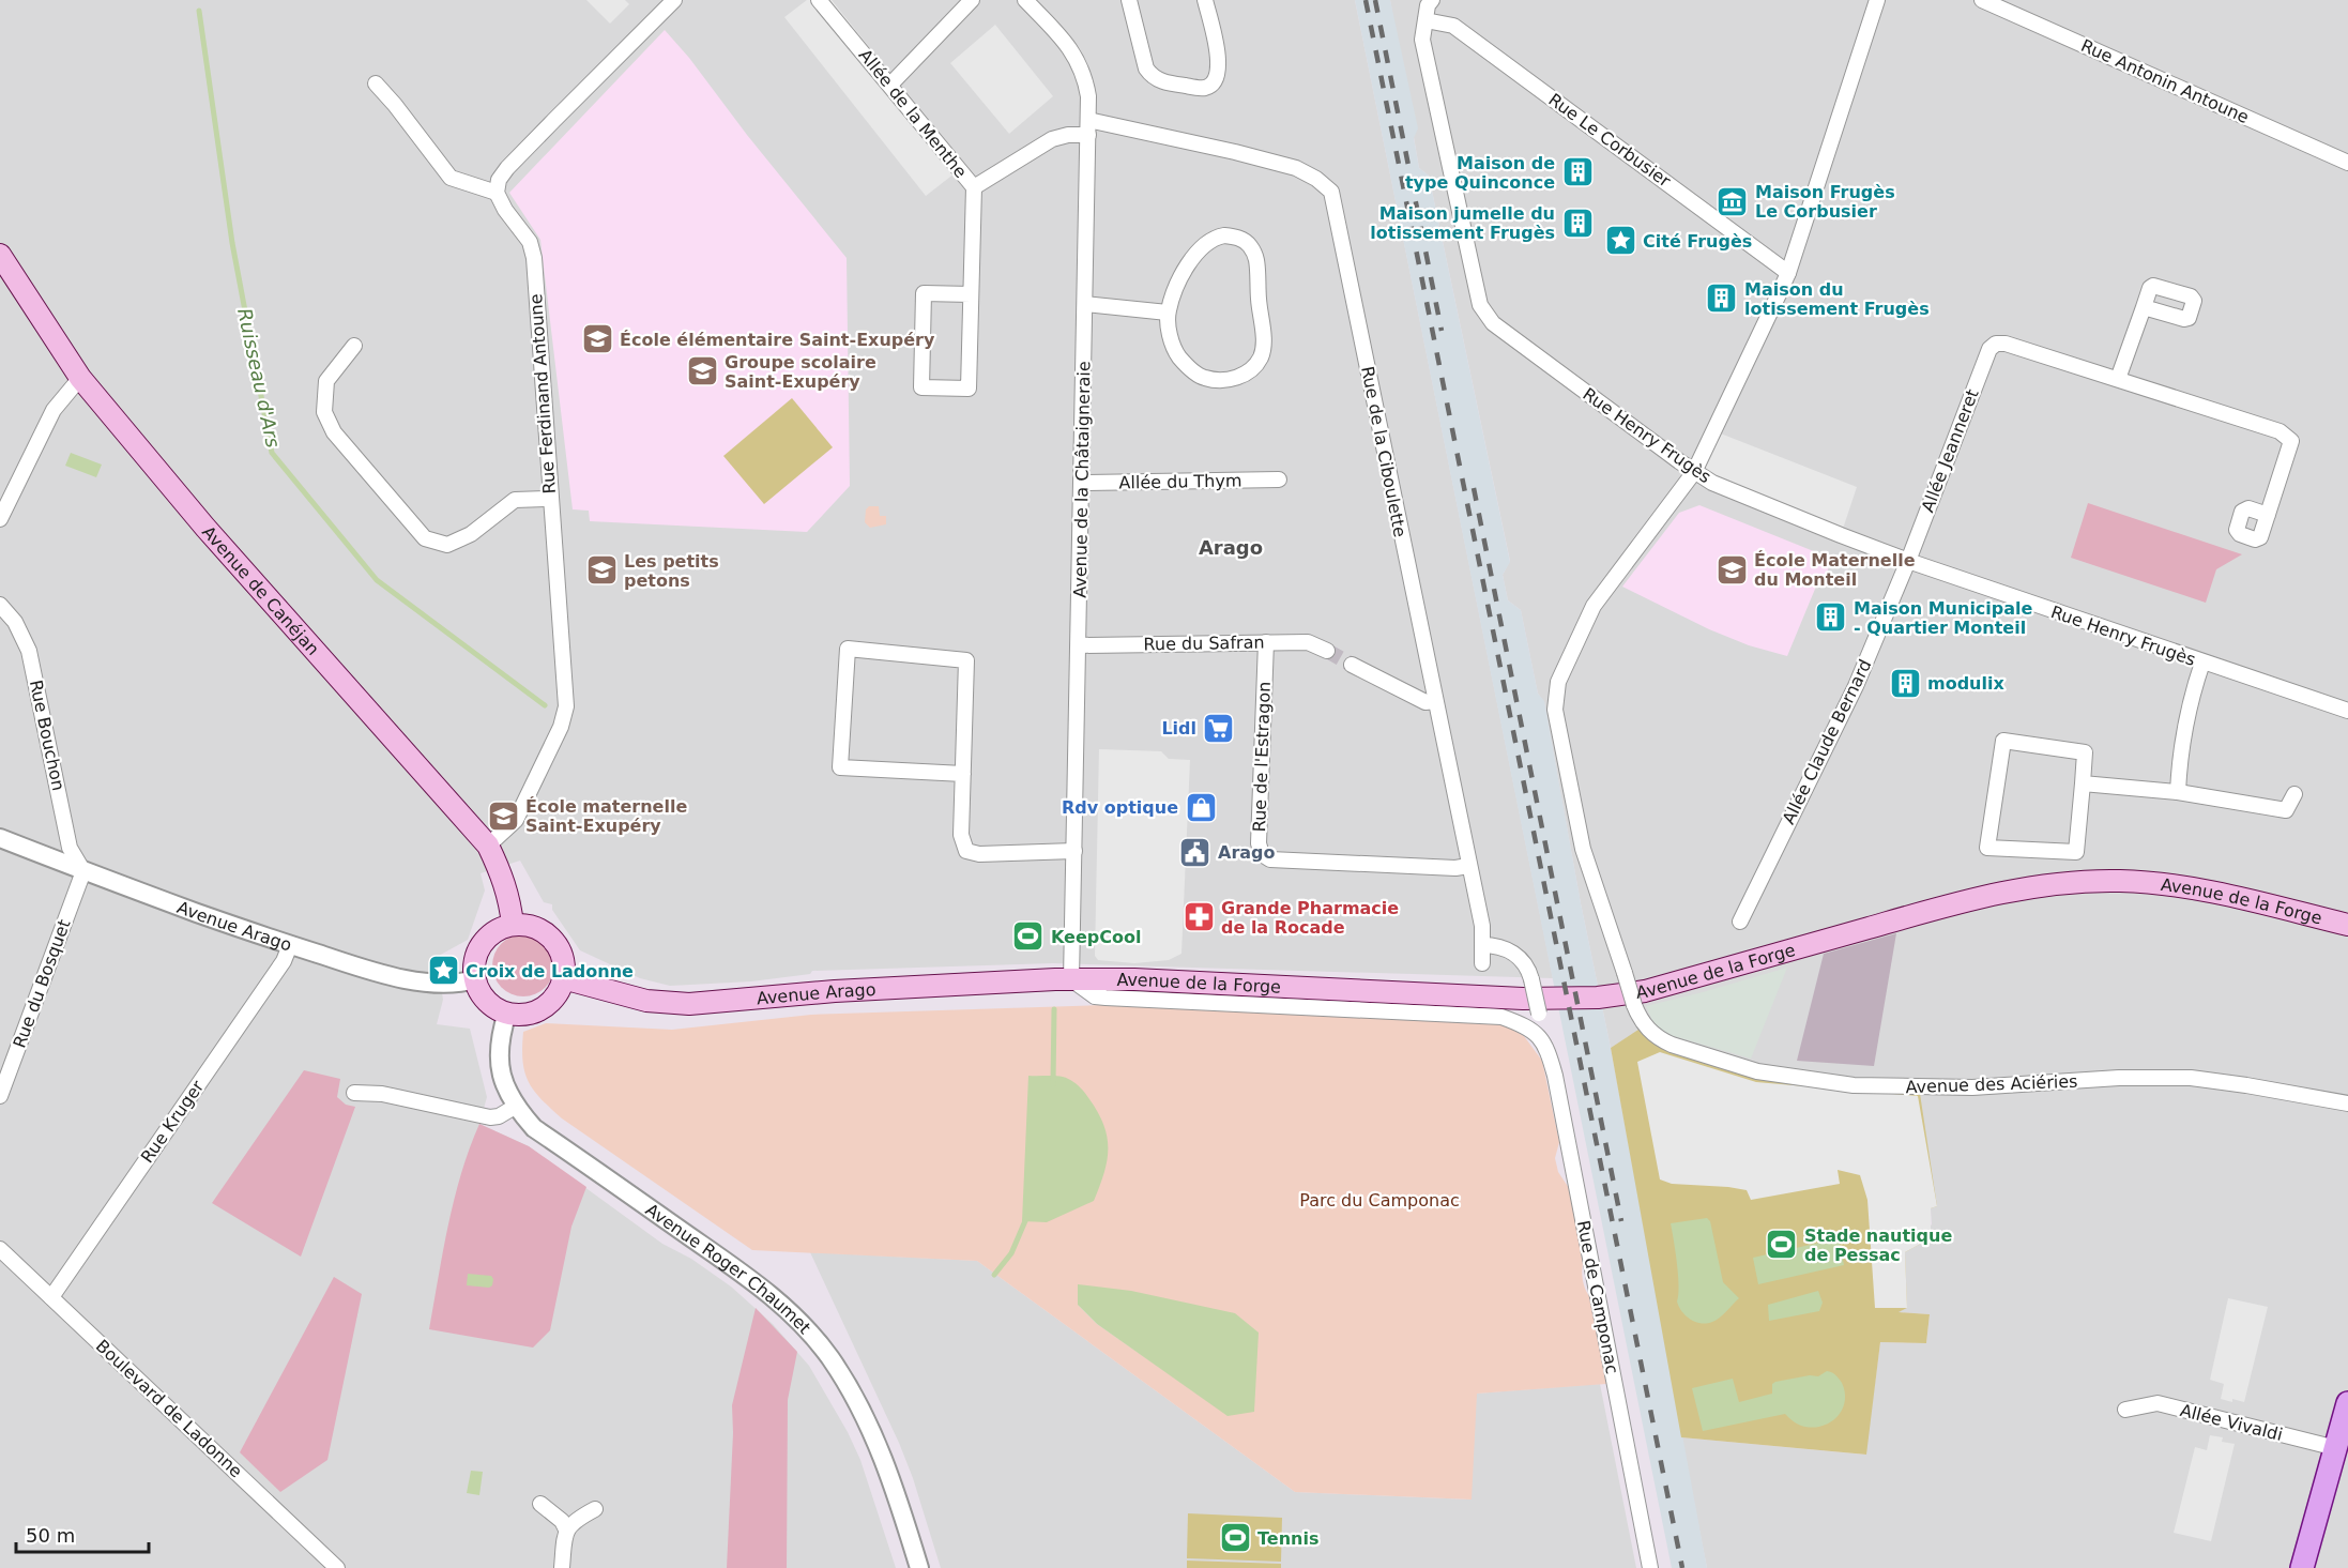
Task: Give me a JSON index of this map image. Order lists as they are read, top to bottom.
{
  "streets": {
    "main road": ["Avenue de Canéjan", "Avenue de la Forge", "Avenue Arago"],
    "street": [
      "Rue Antonin Antoune",
      "Allée de la Menthe",
      "Rue Le Corbusier",
      "Rue Ferdinand Antoune",
      "Rue Henry Frugès",
      "Allée Jeanneret",
      "Rue de la Ciboulette",
      "Avenue de la Châtaigneraie",
      "Allée du Thym",
      "Rue du Safran",
      "Rue Bouchon",
      "Allée Claude Bernard",
      "Rue de l'Estragon",
      "Rue du Bosquet",
      "Avenue des Aciéries",
      "Rue Kruger",
      "Avenue Roger Chaumet",
      "Rue de Camponac",
      "Boulevard de Ladonne",
      "Allée Vivaldi"
    ]
  },
  "crossings": [
    ["Allée de la Menthe", "Rue de la Ciboulette"],
    ["Allée de la Menthe", "Avenue de la Châtaigneraie"],
    ["Rue Le Corbusier", "Rue Henry Frugès"],
    ["Rue Ferdinand Antoune", "Avenue de Canéjan"],
    ["Rue Henry Frugès", "Allée Jeanneret"],
    ["Rue Henry Frugès", "Allée Claude Bernard"],
    ["Rue Henry Frugès", "Avenue des Aciéries"],
    ["Allée Jeanneret", "Allée Claude Bernard"],
    ["Rue de la Ciboulette", "Avenue de la Châtaigneraie"],
    ["Rue de la Ciboulette", "Rue de l'Estragon"],
    ["Avenue de la Châtaigneraie", "Allée du Thym"],
    ["Avenue de la Châtaigneraie", "Rue du Safran"],
    ["Avenue de la Châtaigneraie", "Avenue de la Forge"],
    ["Avenue de la Châtaigneraie", "Avenue Arago"],
    ["Avenue de Canéjan", "Avenue Arago"],
    ["Avenue de Canéjan", "Avenue Roger Chaumet"],
    ["Rue du Safran", "Rue de l'Estragon"],
    ["Rue Bouchon", "Avenue Arago"],
    ["Rue Bouchon", "Rue du Bosquet"],
    ["Avenue de la Forge", "Avenue Arago"],
    ["Avenue Arago", "Rue du Bosquet"],
    ["Avenue Arago", "Rue Kruger"],
    ["Avenue Arago", "Avenue Roger Chaumet"],
    ["Rue Kruger", "Boulevard de Ladonne"]
  ],
  "districts": ["Arago"],
  "water": ["Ruisseau d'Ars"],
  "parks": ["Parc du Camponac"],
  "places": {
    "building": [
      "Maison de type Quinconce",
      "Maison jumelle du lotissement Frugès",
      "Maison du lotissement Frugès",
      "Maison Municipale - Quartier Monteil",
      "modulix"
    ],
    "museum": ["Maison Frugès Le Corbusier"],
    "place": ["Cité Frugès", "Croix de Ladonne"],
    "school or university": [
      "École élémentaire Saint-Exupéry",
      "Groupe scolaire Saint-Exupéry",
      "École Maternelle du Monteil",
      "Les petits petons",
      "École maternelle Saint-Exupéry"
    ],
    "supermarket": ["Lidl"],
    "shop": ["Rdv optique"],
    "public building": ["Arago"],
    "pharmacy": ["Grande Pharmacie de la Rocade"],
    "sports": ["KeepCool", "Stade nautique de Pessac", "Tennis"]
  },
  "scale_bar": "50 m"
}
